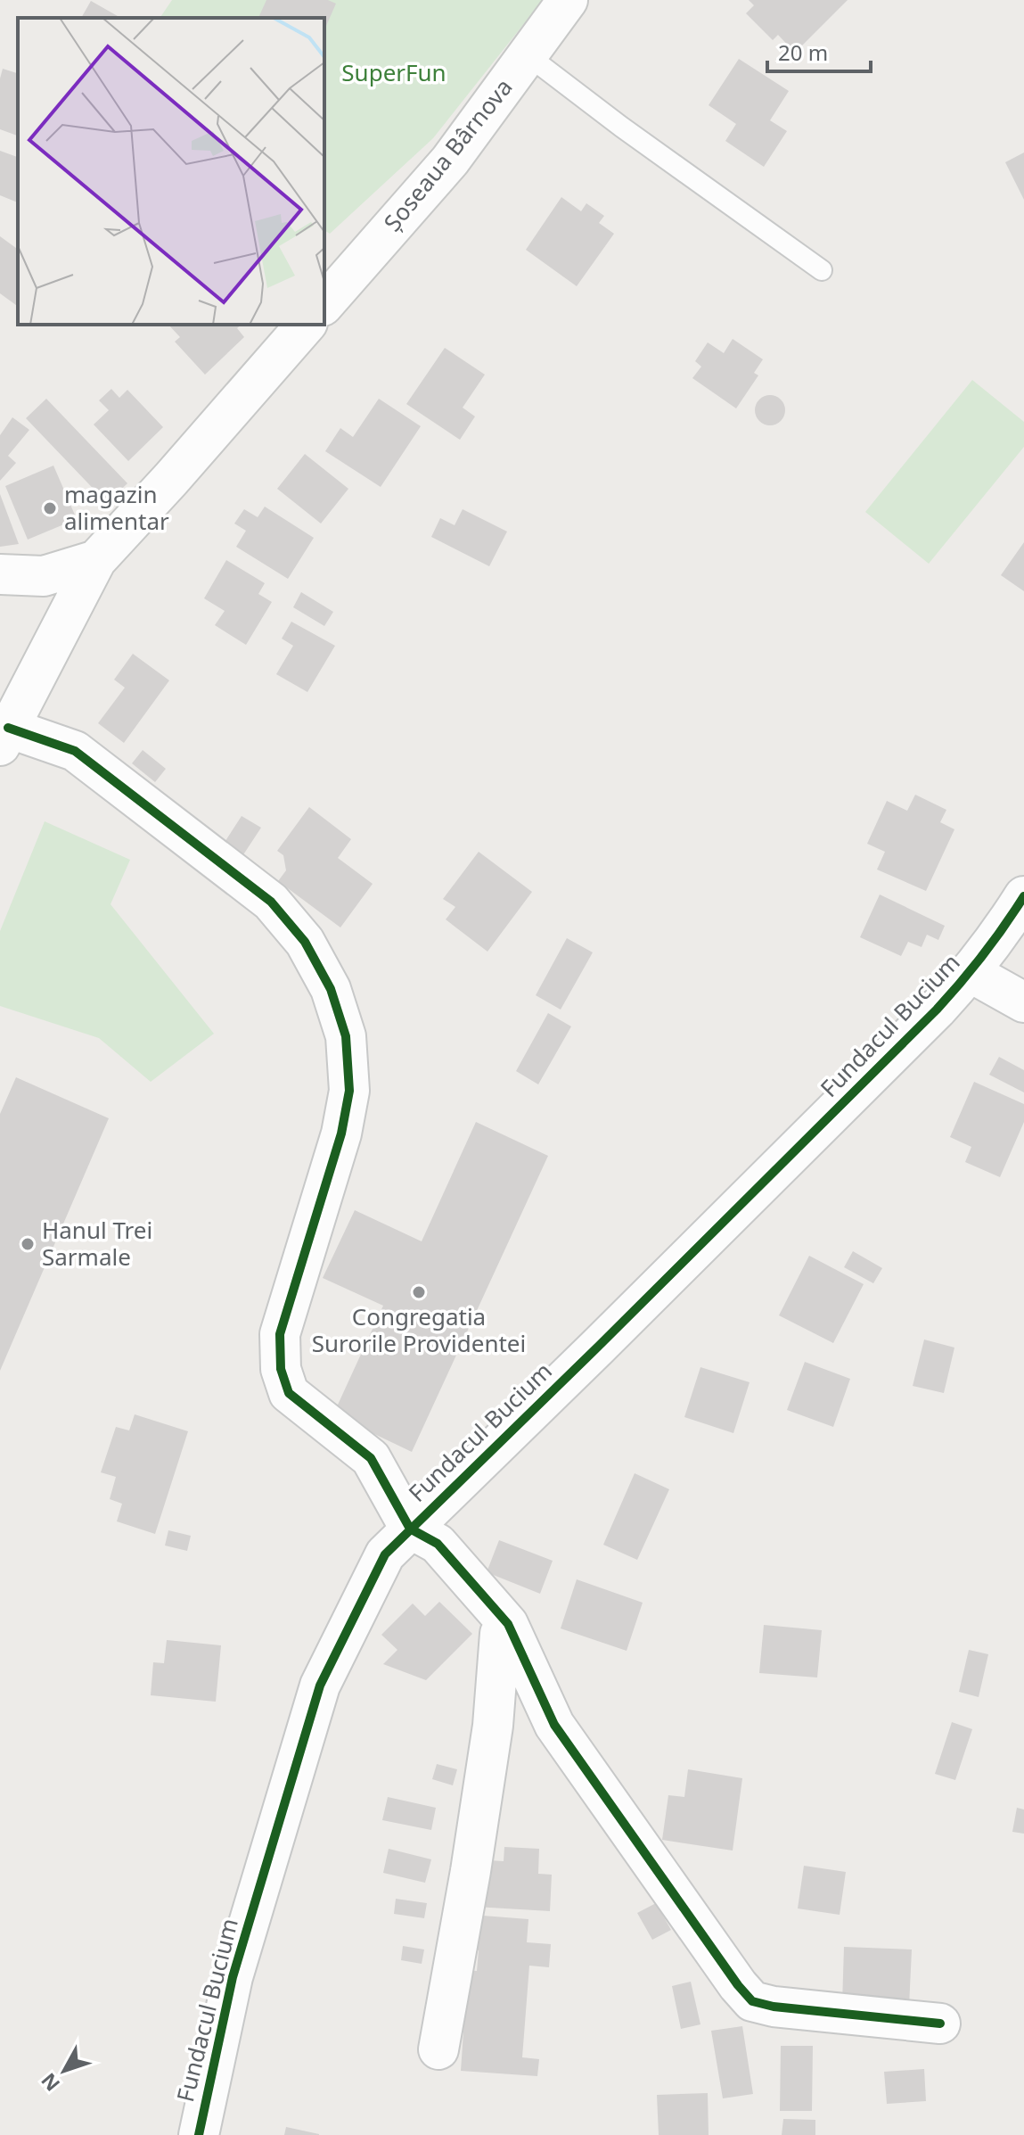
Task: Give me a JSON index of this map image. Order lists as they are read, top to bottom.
{
  "streets": {
    "street": ["Șoseaua Bârnova", "Fundacul Bucium"]
  },
  "parks": ["SuperFun"],
  "places": ["magazin alimentar", "Hanul Trei Sarmale", "Congregatia Surorile Providentei"],
  "scale_bar": "20 m",
  "north": "bottom left"
}
